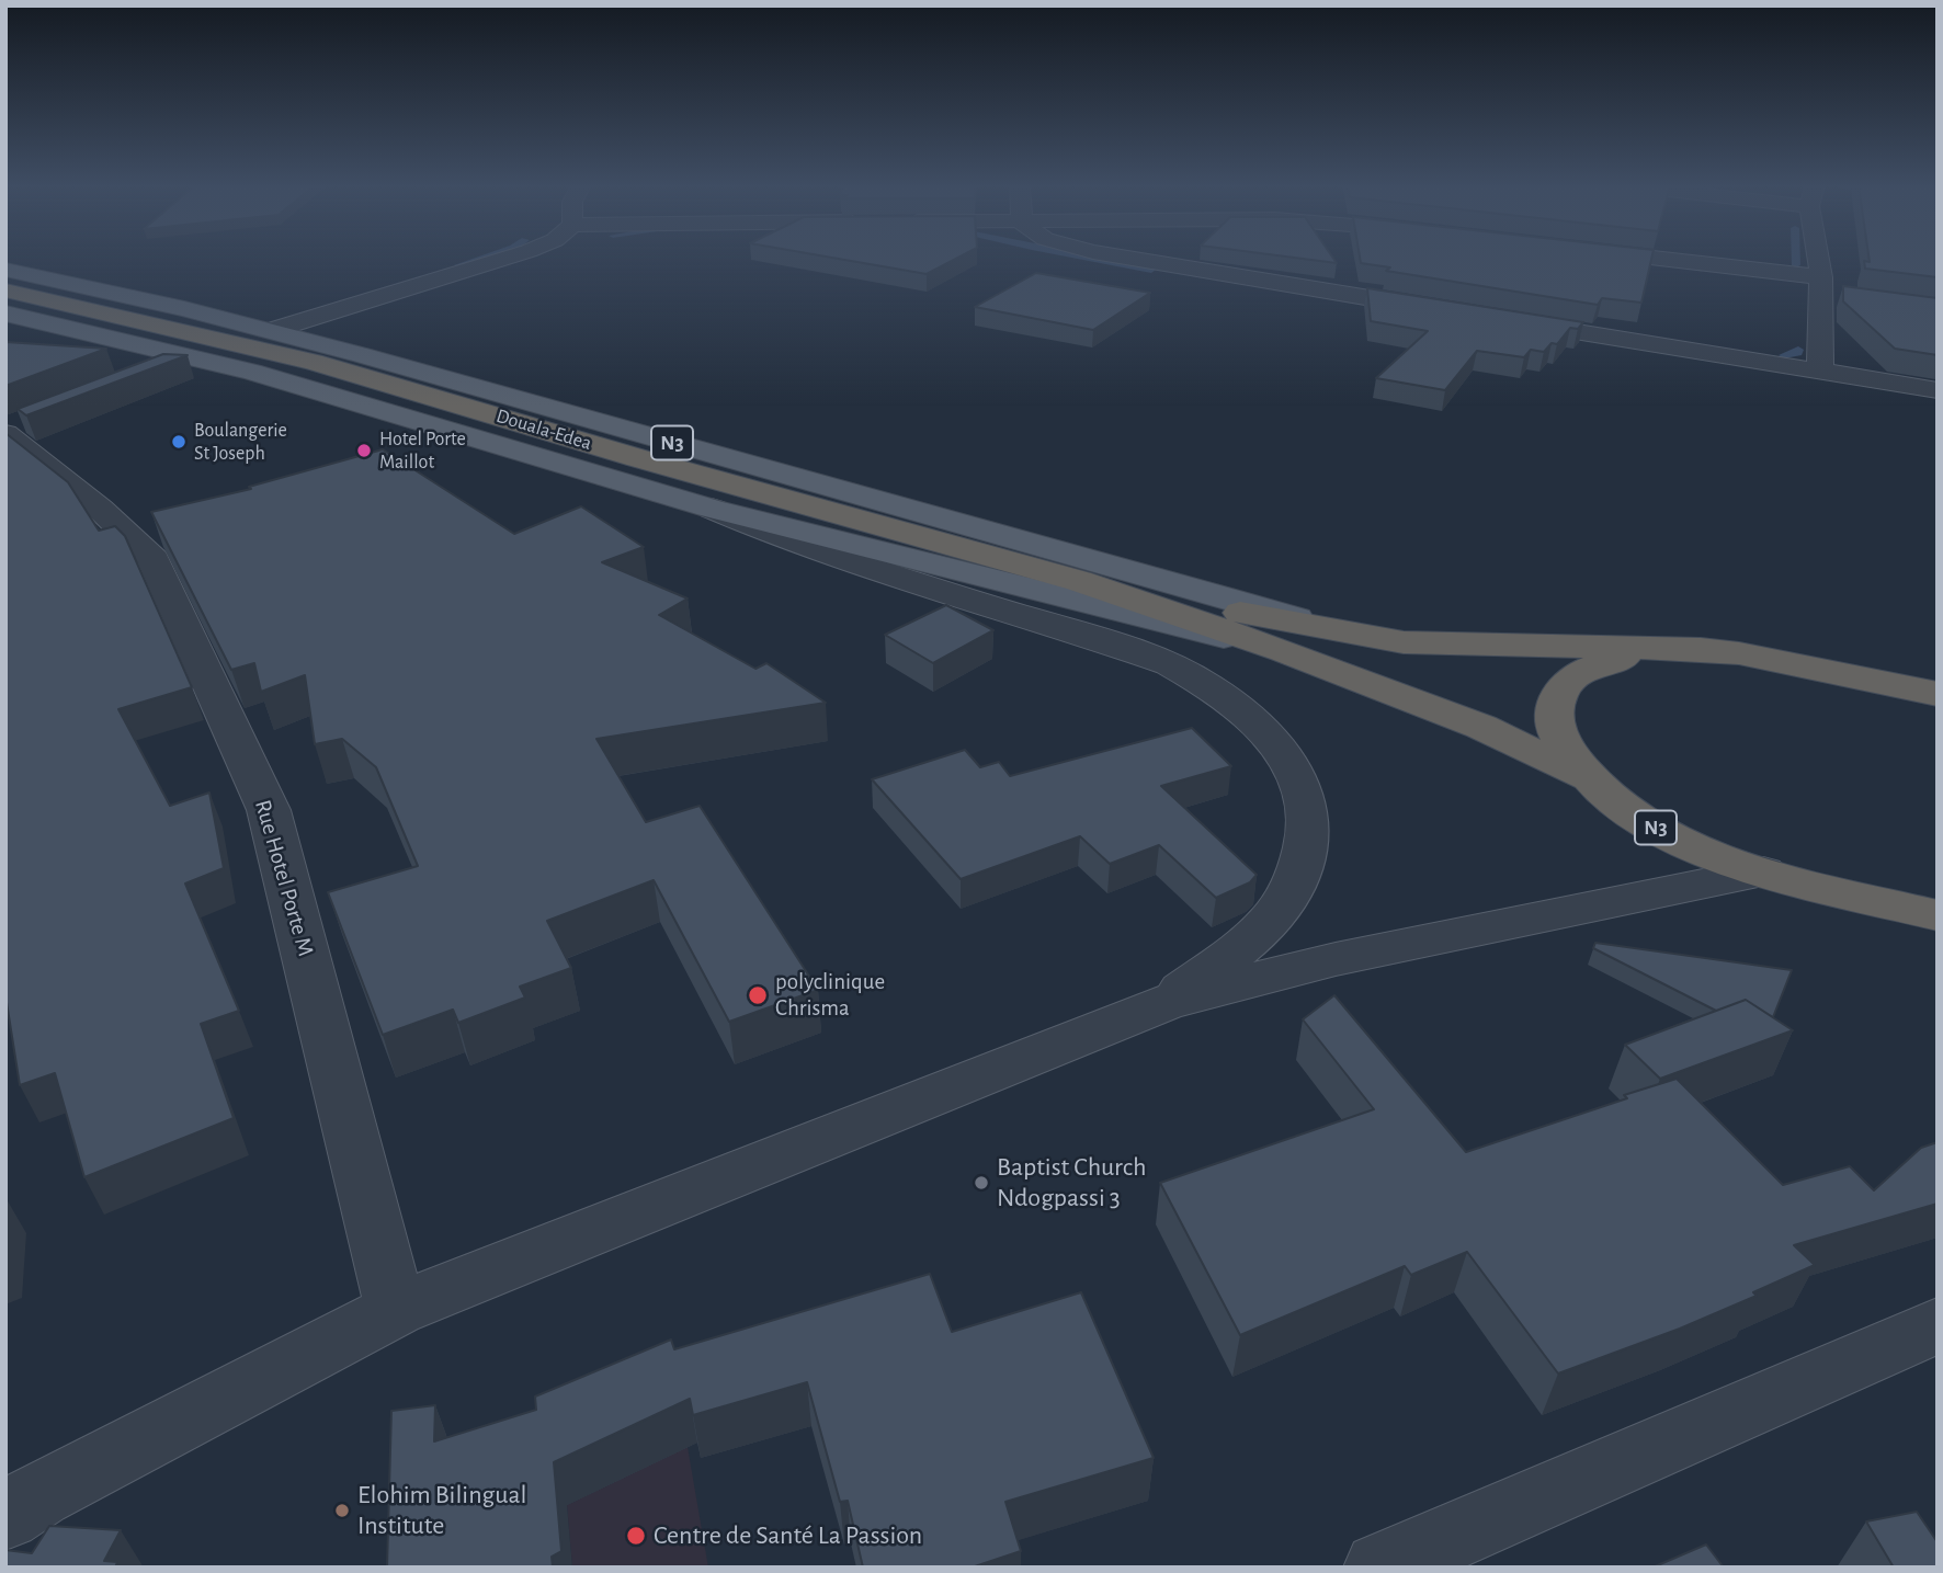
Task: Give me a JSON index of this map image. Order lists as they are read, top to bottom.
{
  "streets": {
    "highway": ["Douala-Edea", "N3"],
    "street": ["Rue Hotel Porte M"]
  },
  "crossings": [
    ["Douala-Edea", "N3"]
  ],
  "places": [
    "Boulangerie St Joseph",
    "Hotel Porte Maillot",
    "polyclinique Chrisma",
    "Baptist Church Ndogpassi 3",
    "Elohim Bilingual Institute",
    "Centre de Santé La Passion"
  ]
}
